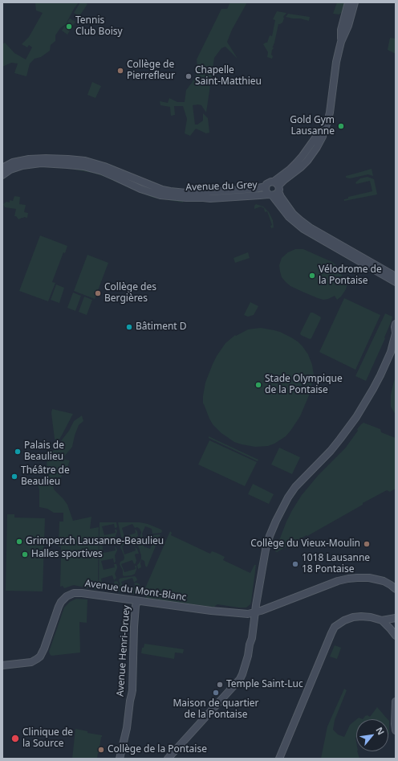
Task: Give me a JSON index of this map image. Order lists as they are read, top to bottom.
{
  "streets": {
    "street": ["Avenue du Grey", "Avenue du Mont-Blanc", "Avenue Henri-Druey"]
  },
  "crossings": [
    ["Avenue du Mont-Blanc", "Avenue Henri-Druey"]
  ],
  "places": [
    "Tennis Club Boisy",
    "Collège de Pierrefleur",
    "Chapelle Saint-Matthieu",
    "Gold Gym Lausanne",
    "Vélodrome de la Pontaise",
    "Collège des Bergières",
    "Bâtiment D",
    "Stade Olympique de la Pontaise",
    "Palais de Beaulieu",
    "Théâtre de Beaulieu",
    "Grimper.ch Lausanne-Beaulieu",
    "Collège du Vieux-Moulin",
    "Halles sportives",
    "1018 Lausanne 18 Pontaise",
    "Temple Saint-Luc",
    "Maison de quartier de la Pontaise",
    "Clinique de la Source",
    "Collège de la Pontaise"
  ],
  "north": "top right"
}
